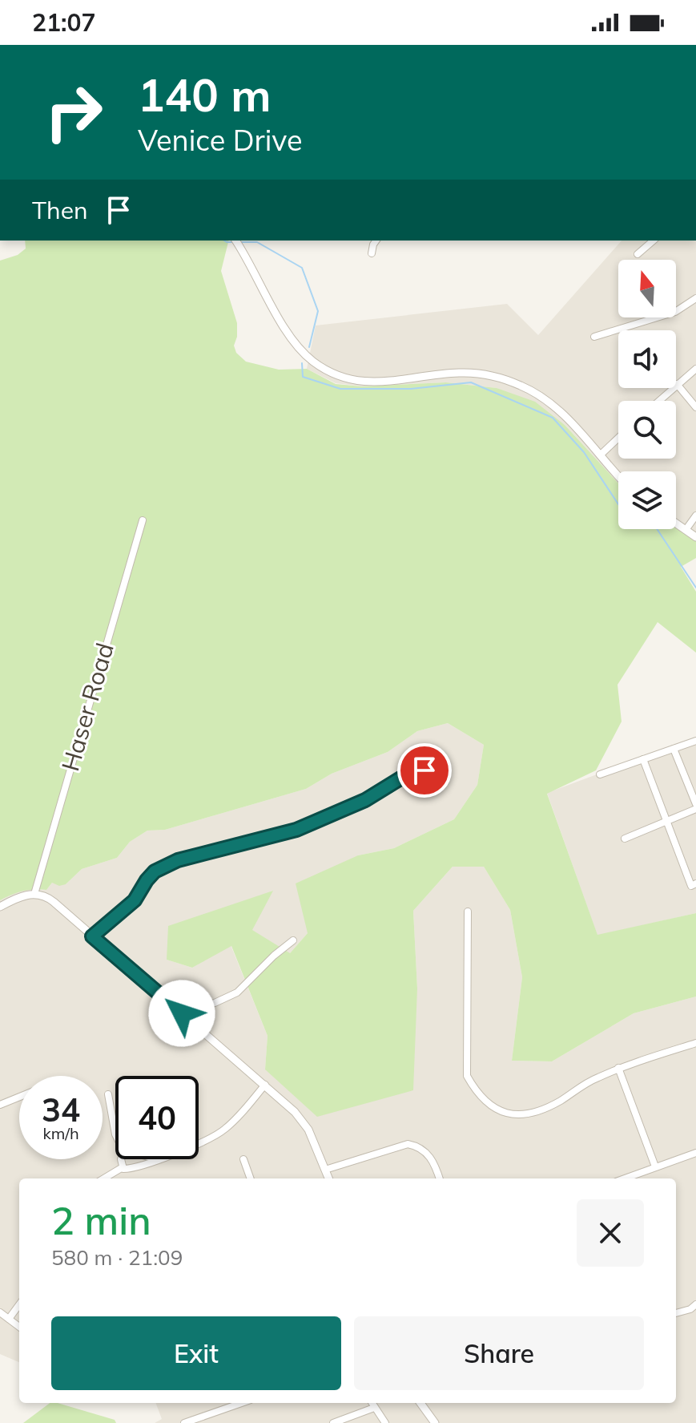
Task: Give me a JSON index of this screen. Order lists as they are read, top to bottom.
{
  "streets": {
    "street": ["Haser Road"]
  },
  "north": "top",
  "page": {
    "status": "21:07",
    "turn": ["140 m", "Venice Drive"],
    "then": "Then",
    "speed": "34 km/h",
    "limit": "40",
    "heading": ["2 min", "580 m · 21:09"],
    "buttons": ["Exit", "Share"]
  }
}
